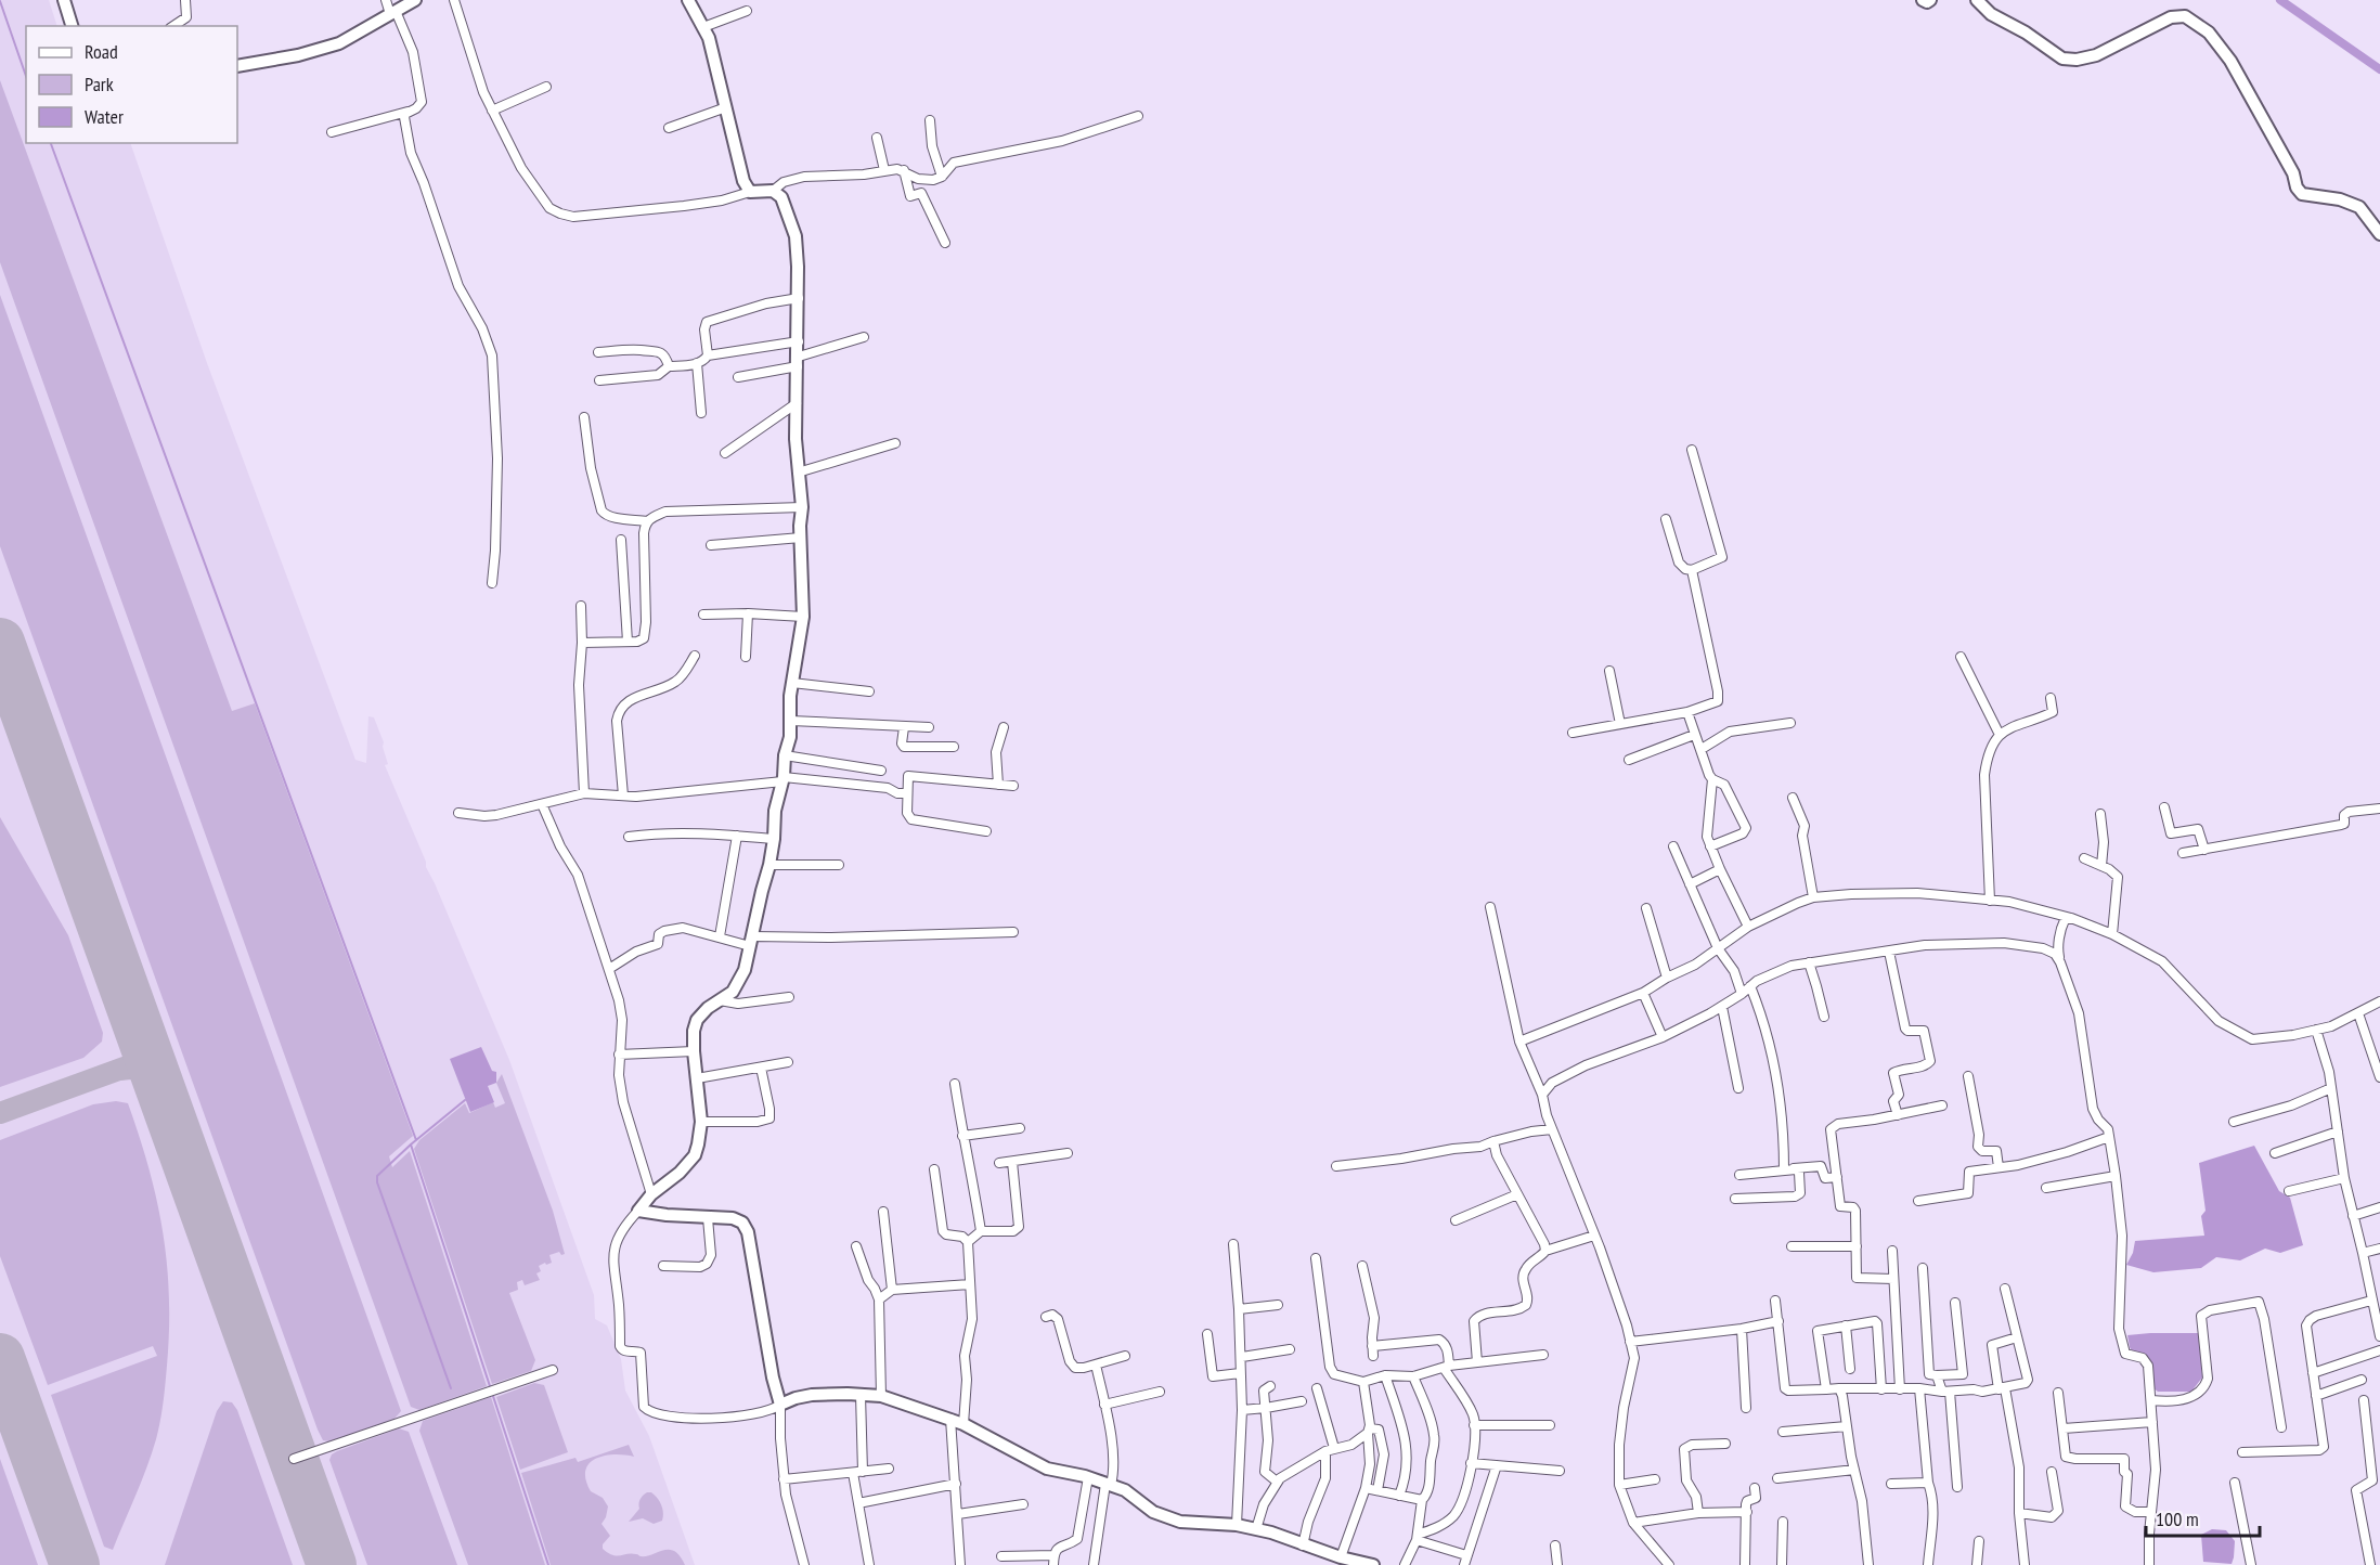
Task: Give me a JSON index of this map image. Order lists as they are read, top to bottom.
{
  "legend": ["Road", "Park", "Water"],
  "scale_bar": "100 m"
}
